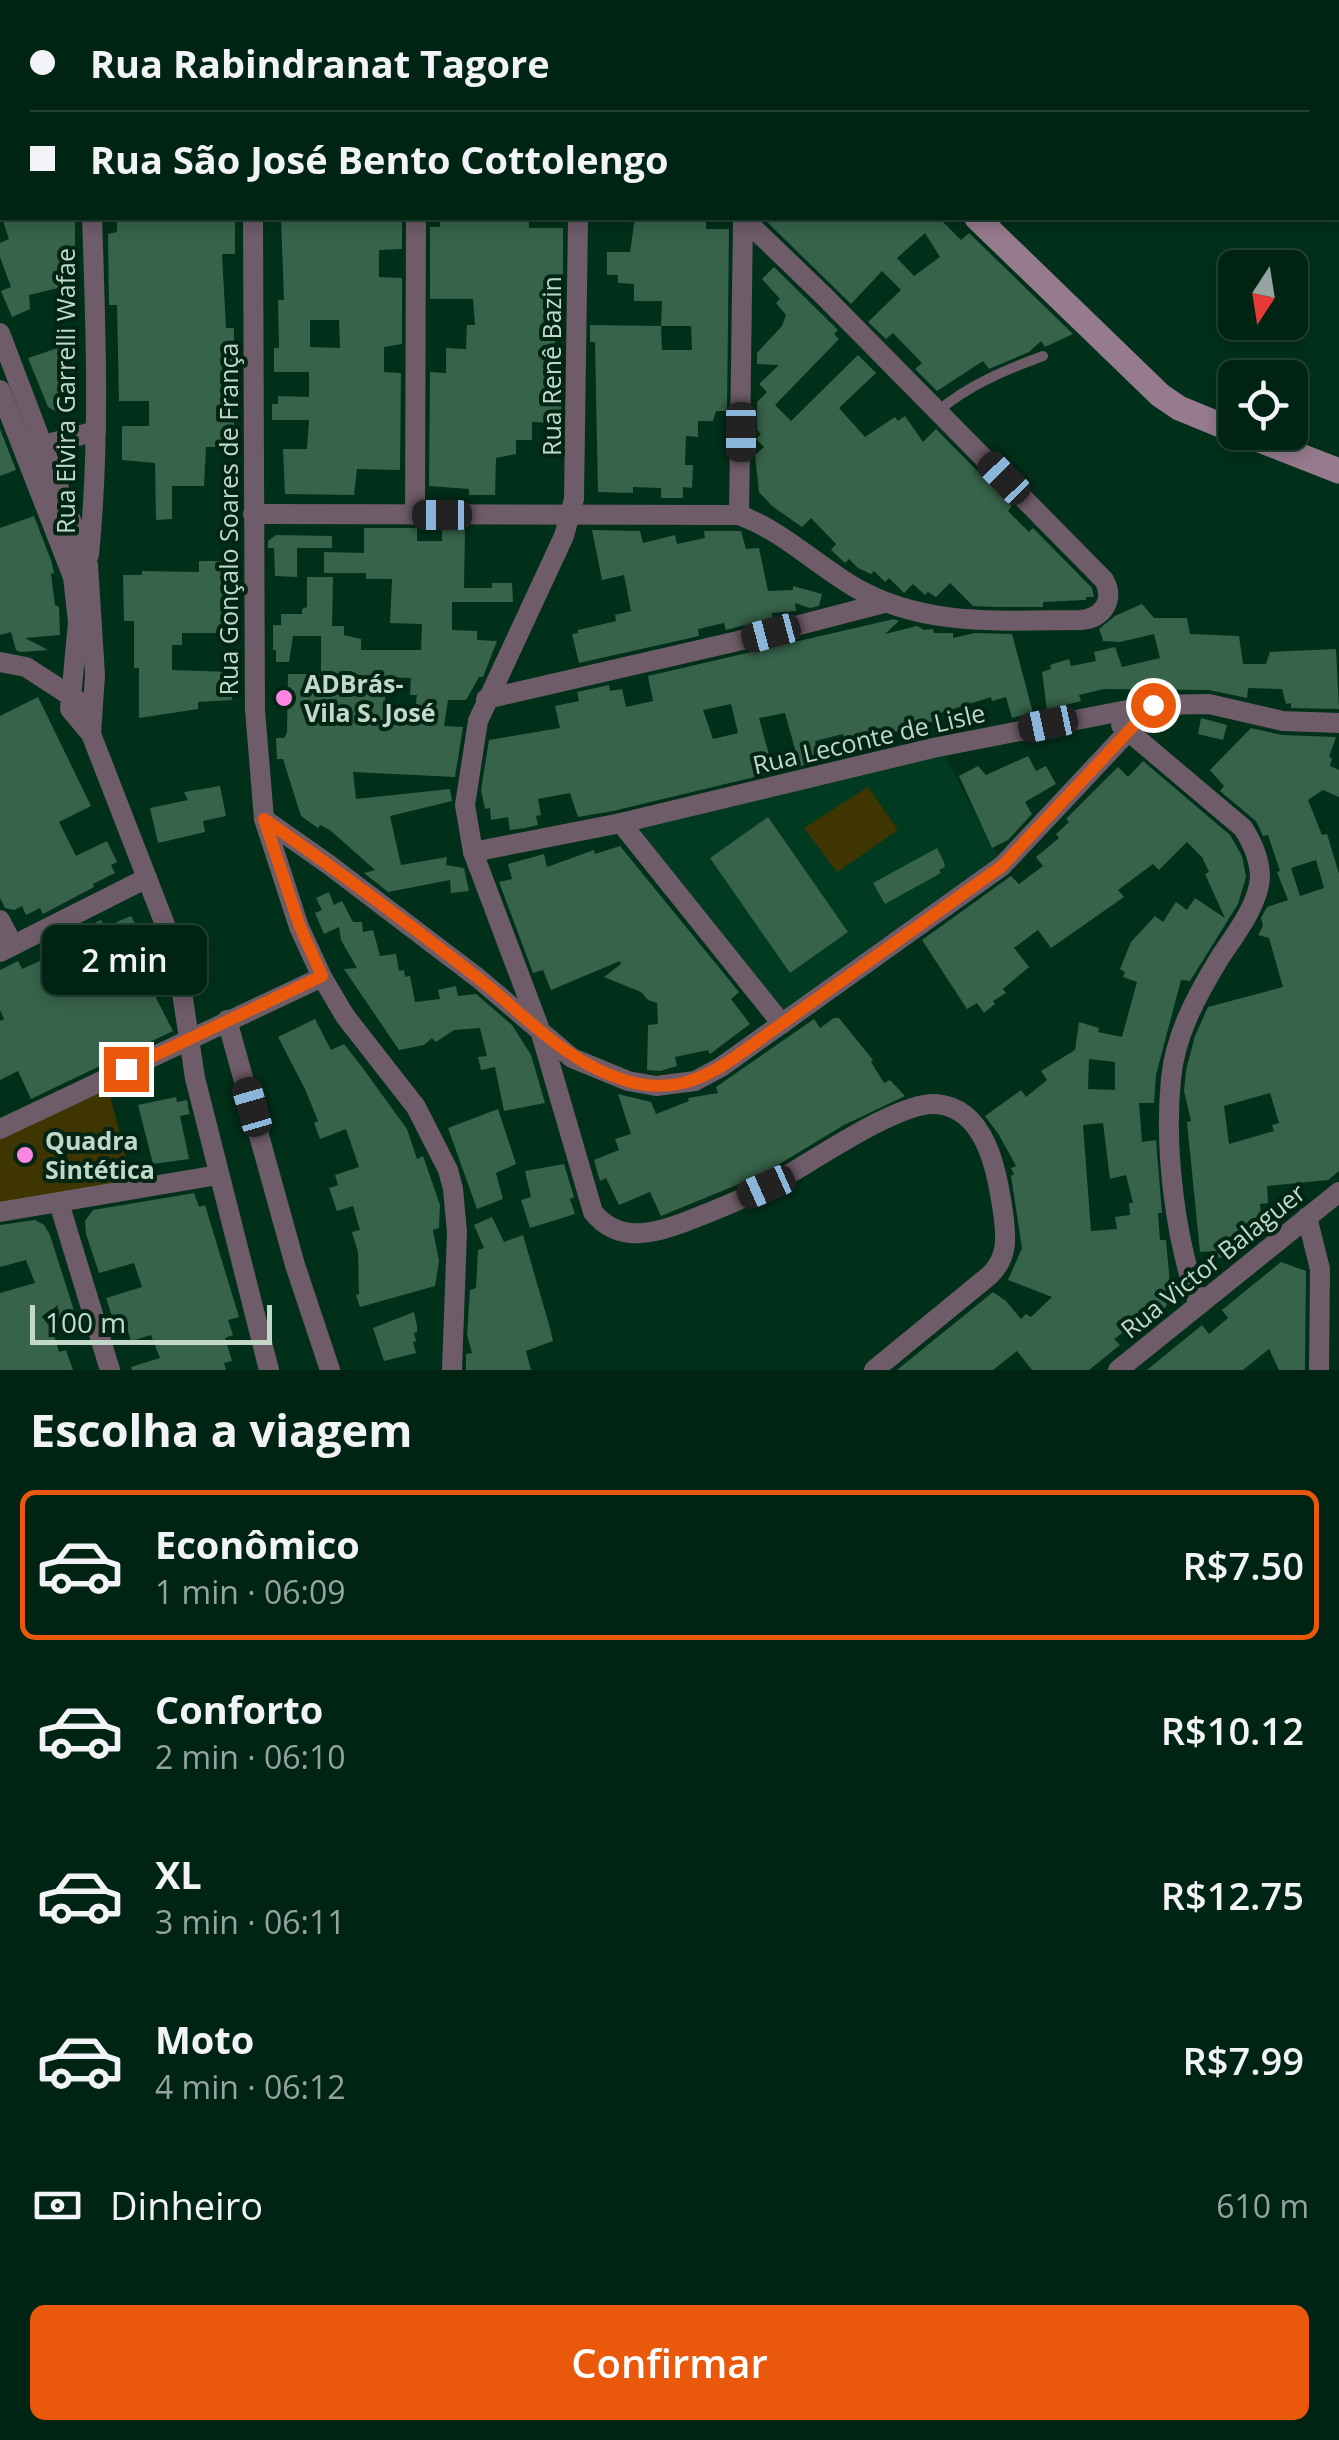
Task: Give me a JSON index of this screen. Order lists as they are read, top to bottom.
{
  "streets": {
    "street": [
      "Rua Renê Bazin",
      "Rua Elvira Garrelli Wafae",
      "Rua Gonçalo Soares de França",
      "Rua Leconte de Lisle",
      "Rua Victor Balaguer"
    ]
  },
  "crossings": [
    ["Rua Renê Bazin", "Rua Leconte de Lisle"]
  ],
  "places": ["ADBrás- Vila S. José", "Quadra Sintética"],
  "scale_bar": "100 m",
  "north": "bottom",
  "page": {
    "banner": ["Rua Rabindranat Tagore", "Rua São José Bento Cottolengo"],
    "bubble": "2 min",
    "scale": "100 m",
    "heading": "Escolha a viagem",
    "list": [
      {
        "name": "Econômico",
        "note": "1 min · 06:09",
        "value": "R$7.50"
      },
      {
        "name": "Conforto",
        "note": "2 min · 06:10",
        "value": "R$10.12"
      },
      {
        "name": "XL",
        "note": "3 min · 06:11",
        "value": "R$12.75"
      },
      {
        "name": "Moto",
        "note": "4 min · 06:12",
        "value": "R$7.99"
      }
    ],
    "pay": ["Dinheiro", "610 m"],
    "buttons": "Confirmar"
  }
}
